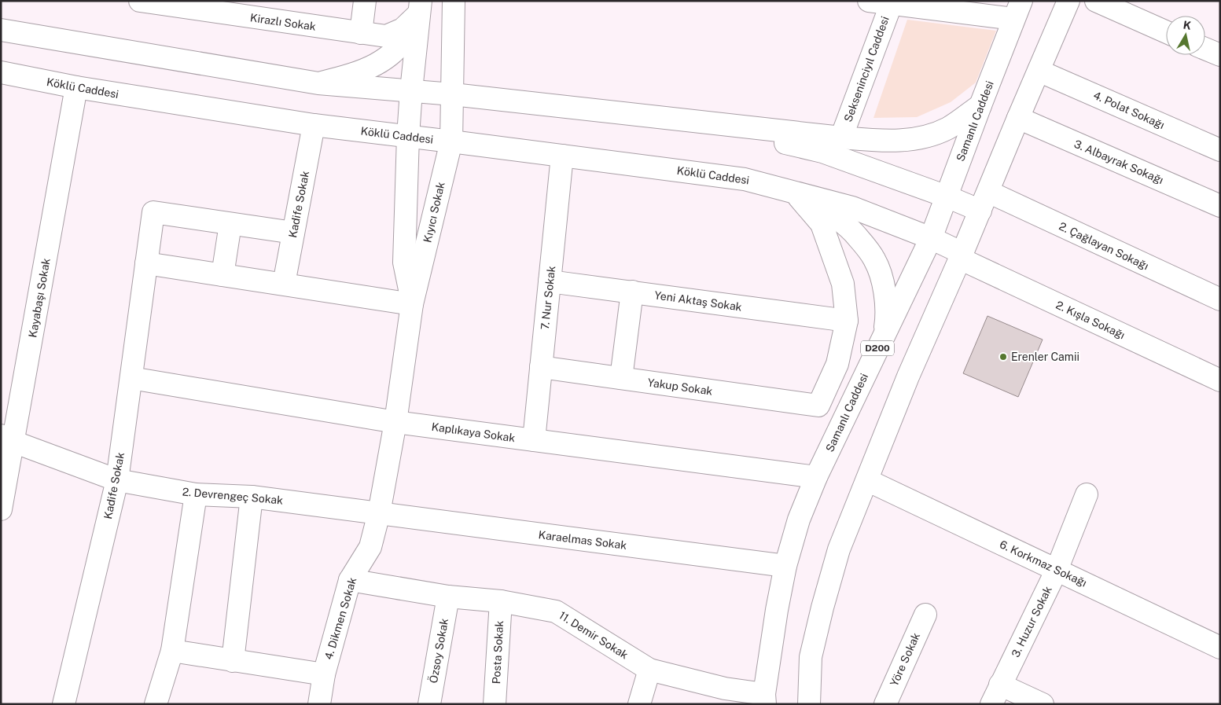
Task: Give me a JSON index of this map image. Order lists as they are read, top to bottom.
{
  "streets": {
    "street": [
      "Kirazlı Sokak",
      "Sekseninciyıl Caddesi",
      "Köklü Caddesi",
      "4. Polat Sokağı",
      "Samanlı Caddesi",
      "3. Albayrak Sokağı",
      "Kadife Sokak",
      "Kıyıcı Sokak",
      "2. Çağlayan Sokağı",
      "Kayabaşı Sokak",
      "7. Nur Sokak",
      "Yeni Aktaş Sokak",
      "2. Kışla Sokağı",
      "D200",
      "Yakup Sokak",
      "Kaplıkaya Sokak",
      "2. Devrengeç Sokak",
      "Karaelmas Sokak",
      "6. Korkmaz Sokağı",
      "4. Dikmen Sokak",
      "3. Huzur Sokak",
      "11. Demir Sokak",
      "Özsoy Sokak",
      "Posta Sokak",
      "Yöre Sokak"
    ]
  },
  "crossings": [
    ["Köklü Caddesi", "Samanlı Caddesi"],
    ["Köklü Caddesi", "Kadife Sokak"],
    ["Köklü Caddesi", "Kıyıcı Sokak"],
    ["Köklü Caddesi", "Kayabaşı Sokak"],
    ["Köklü Caddesi", "7. Nur Sokak"],
    ["Köklü Caddesi", "2. Kışla Sokağı"],
    ["Samanlı Caddesi", "2. Çağlayan Sokağı"],
    ["Samanlı Caddesi", "2. Kışla Sokağı"],
    ["Samanlı Caddesi", "Kaplıkaya Sokak"],
    ["Samanlı Caddesi", "Karaelmas Sokak"],
    ["Samanlı Caddesi", "11. Demir Sokak"],
    ["Kadife Sokak", "Kaplıkaya Sokak"],
    ["Kadife Sokak", "2. Devrengeç Sokak"],
    ["Kıyıcı Sokak", "Kaplıkaya Sokak"],
    ["Kıyıcı Sokak", "4. Dikmen Sokak"],
    ["Kayabaşı Sokak", "2. Devrengeç Sokak"],
    ["7. Nur Sokak", "Yeni Aktaş Sokak"],
    ["7. Nur Sokak", "Yakup Sokak"],
    ["7. Nur Sokak", "Kaplıkaya Sokak"],
    ["Yeni Aktaş Sokak", "Yakup Sokak"],
    ["Kaplıkaya Sokak", "4. Dikmen Sokak"],
    ["2. Devrengeç Sokak", "Karaelmas Sokak"],
    ["2. Devrengeç Sokak", "4. Dikmen Sokak"],
    ["Karaelmas Sokak", "4. Dikmen Sokak"],
    ["6. Korkmaz Sokağı", "3. Huzur Sokak"],
    ["4. Dikmen Sokak", "11. Demir Sokak"],
    ["11. Demir Sokak", "Özsoy Sokak"],
    ["11. Demir Sokak", "Posta Sokak"]
  ],
  "places": ["Erenler Camii"],
  "north": "top"
}
